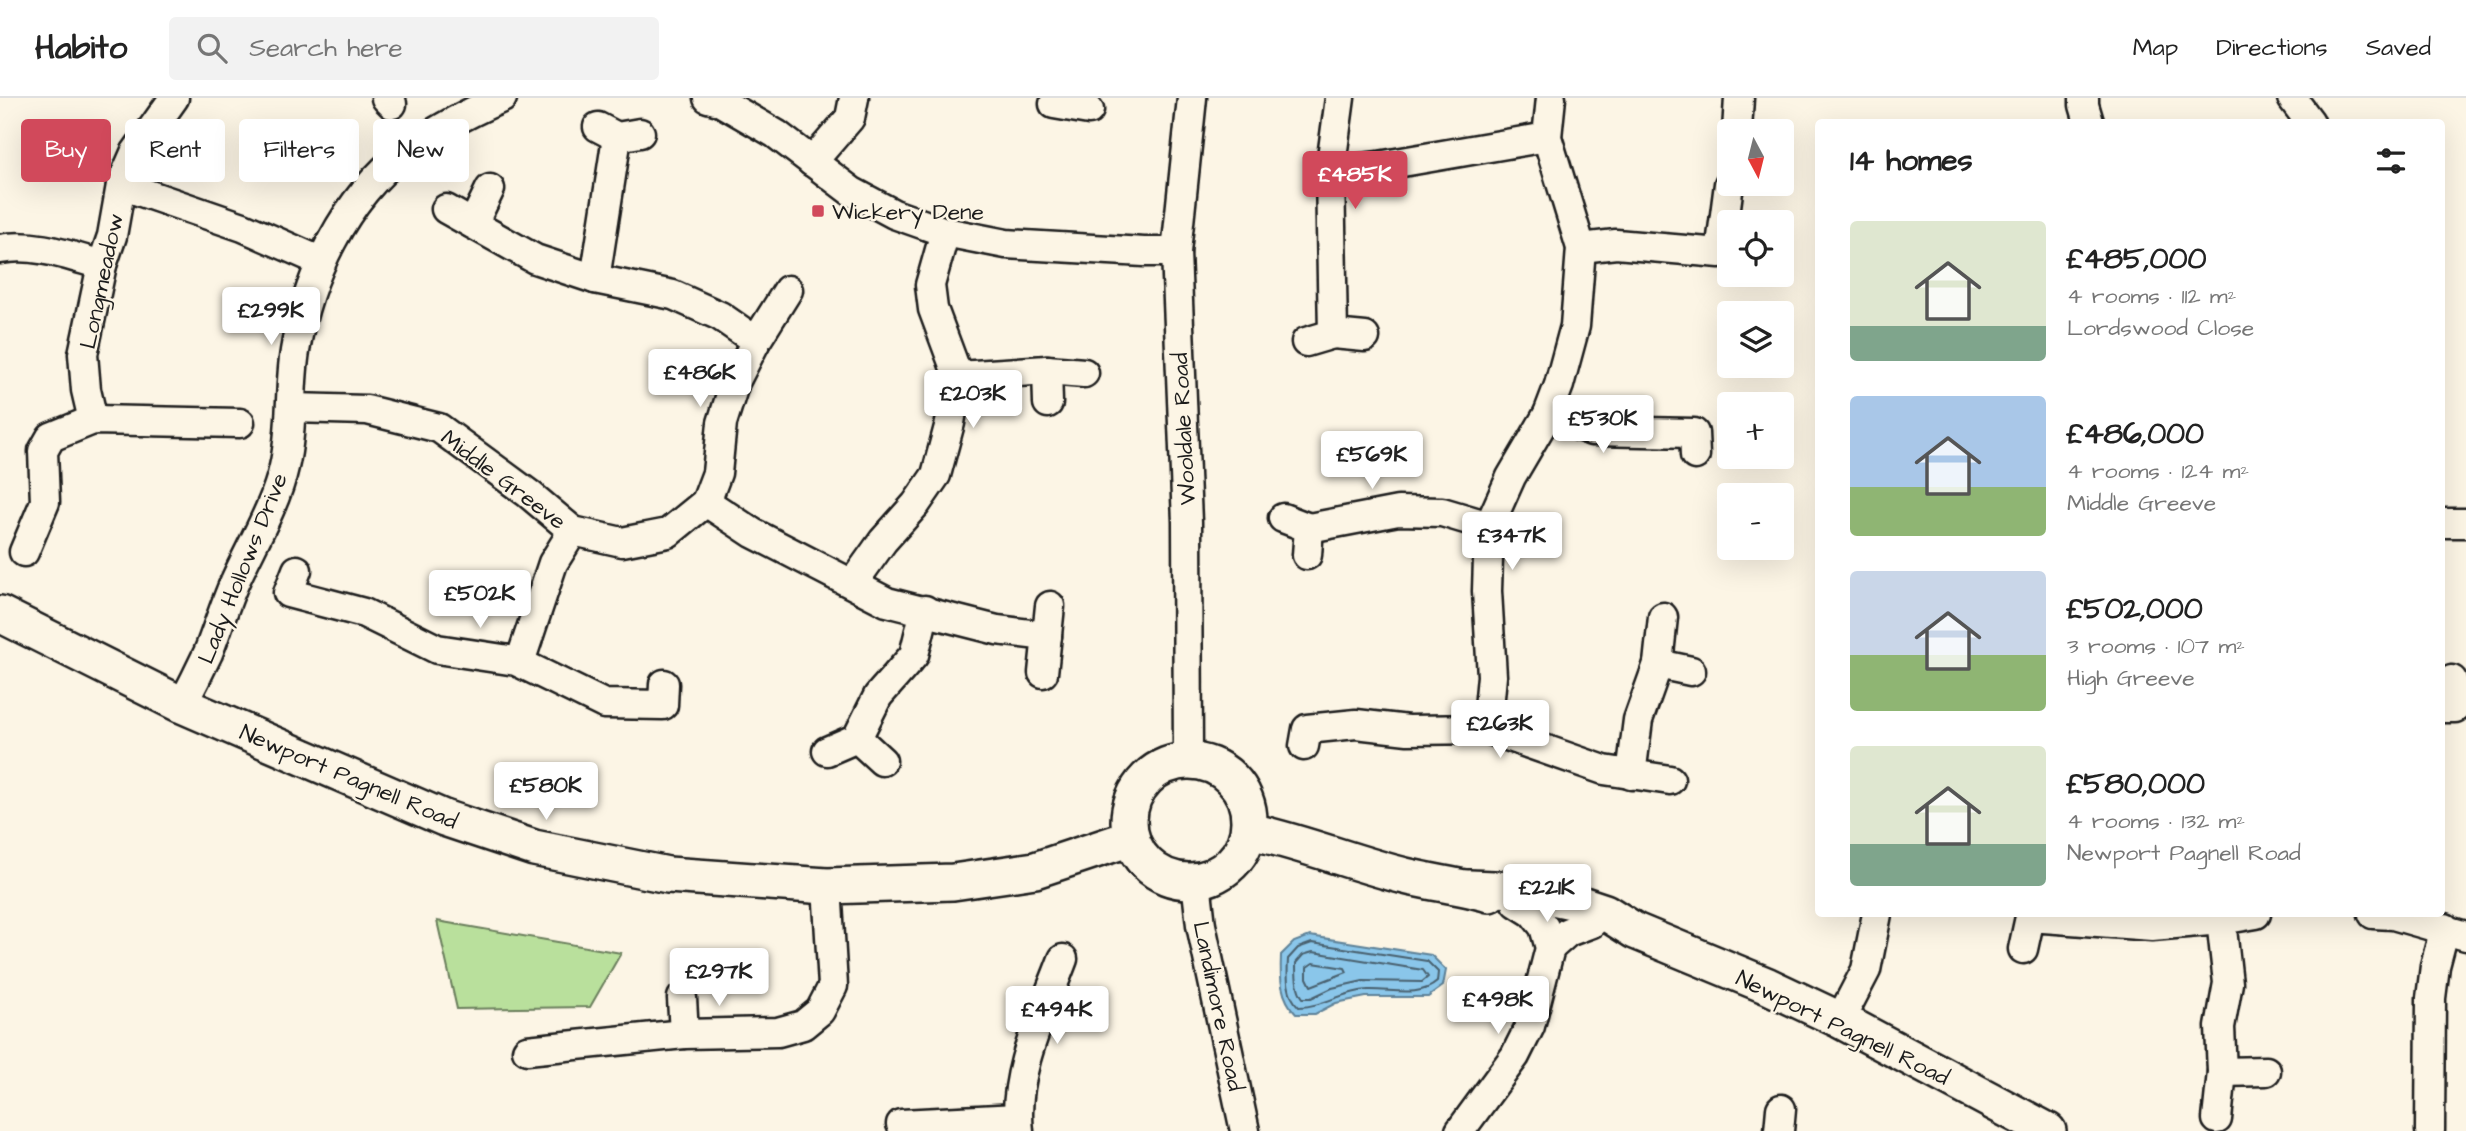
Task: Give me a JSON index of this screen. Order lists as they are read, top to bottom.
{
  "streets": {
    "main road": ["Newport Pagnell Road"],
    "street": [
      "Longmeadow",
      "Wooldale Road",
      "Middle Greeve",
      "Lady Hollows Drive",
      "Landimore Road"
    ]
  },
  "crossings": [
    ["Longmeadow", "Lady Hollows Drive"],
    ["Wooldale Road", "Newport Pagnell Road"],
    ["Wooldale Road", "Landimore Road"],
    ["Middle Greeve", "Lady Hollows Drive"],
    ["Lady Hollows Drive", "Newport Pagnell Road"],
    ["Newport Pagnell Road", "Landimore Road"]
  ],
  "places": {
    "transit": ["Wickery Dene"]
  },
  "north": "bottom",
  "page": {
    "header": "Habito",
    "search": "Search here",
    "nav": ["Map", "Directions", "Saved"],
    "map_buttons": ["+", "−"],
    "chip": [
      "Buy",
      "Rent",
      "Filters",
      "New"
    ],
    "heading": "14 homes",
    "price": [
      "£485K",
      "£299K",
      "£486K",
      "£203K",
      "£530K",
      "£569K",
      "£347K",
      "£502K",
      "£263K",
      "£580K",
      "£221K",
      "£297K",
      "£498K",
      "£494K"
    ],
    "list": [
      {
        "name": "£485,000",
        "note": "4 rooms · 112 m² · Lordswood Close"
      },
      {
        "name": "£486,000",
        "note": "4 rooms · 124 m² · Middle Greeve"
      },
      {
        "name": "£502,000",
        "note": "3 rooms · 107 m² · High Greeve"
      },
      {
        "name": "£580,000",
        "note": "4 rooms · 132 m² · Newport Pagnell Road"
      }
    ]
  }
}
